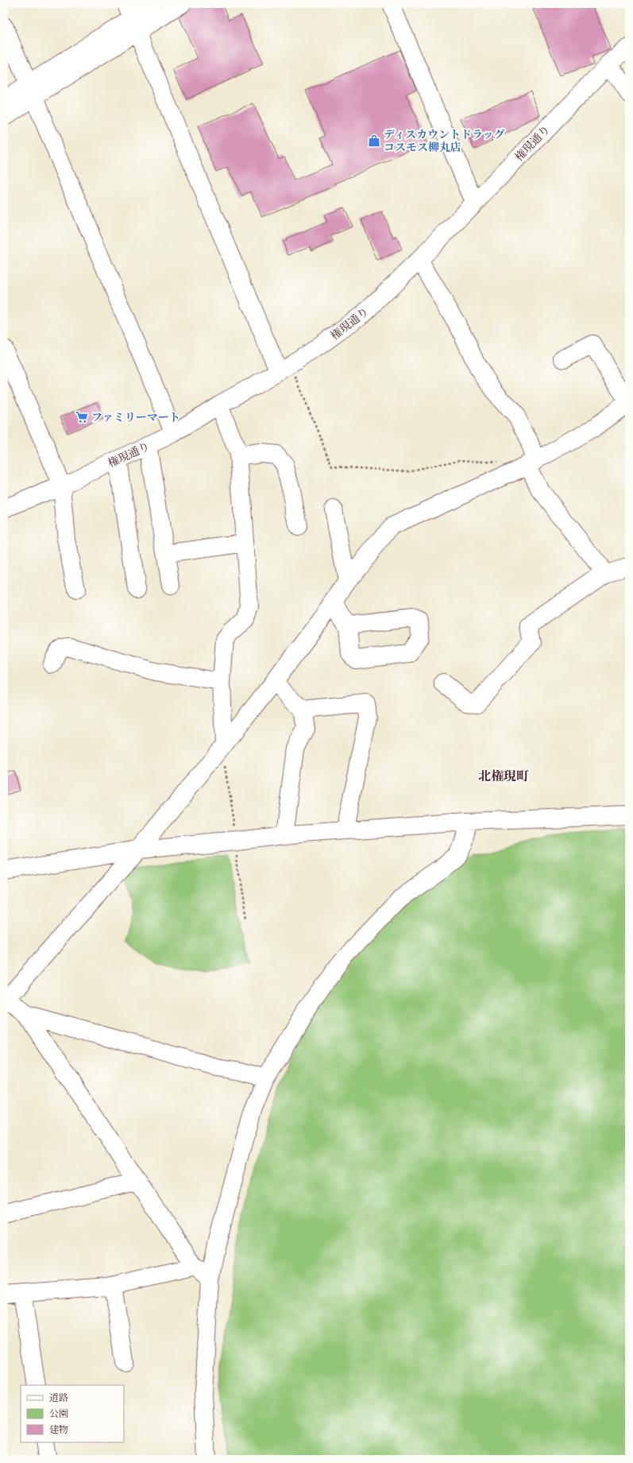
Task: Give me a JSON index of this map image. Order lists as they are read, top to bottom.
{
  "streets": {
    "street": ["権現通り"]
  },
  "districts": ["北権現町"],
  "places": {
    "shop": ["ディスカウントドラッグ コスモス柳丸店"],
    "supermarket": ["ファミリーマート"]
  },
  "legend": ["道路", "公園", "建物"]
}
